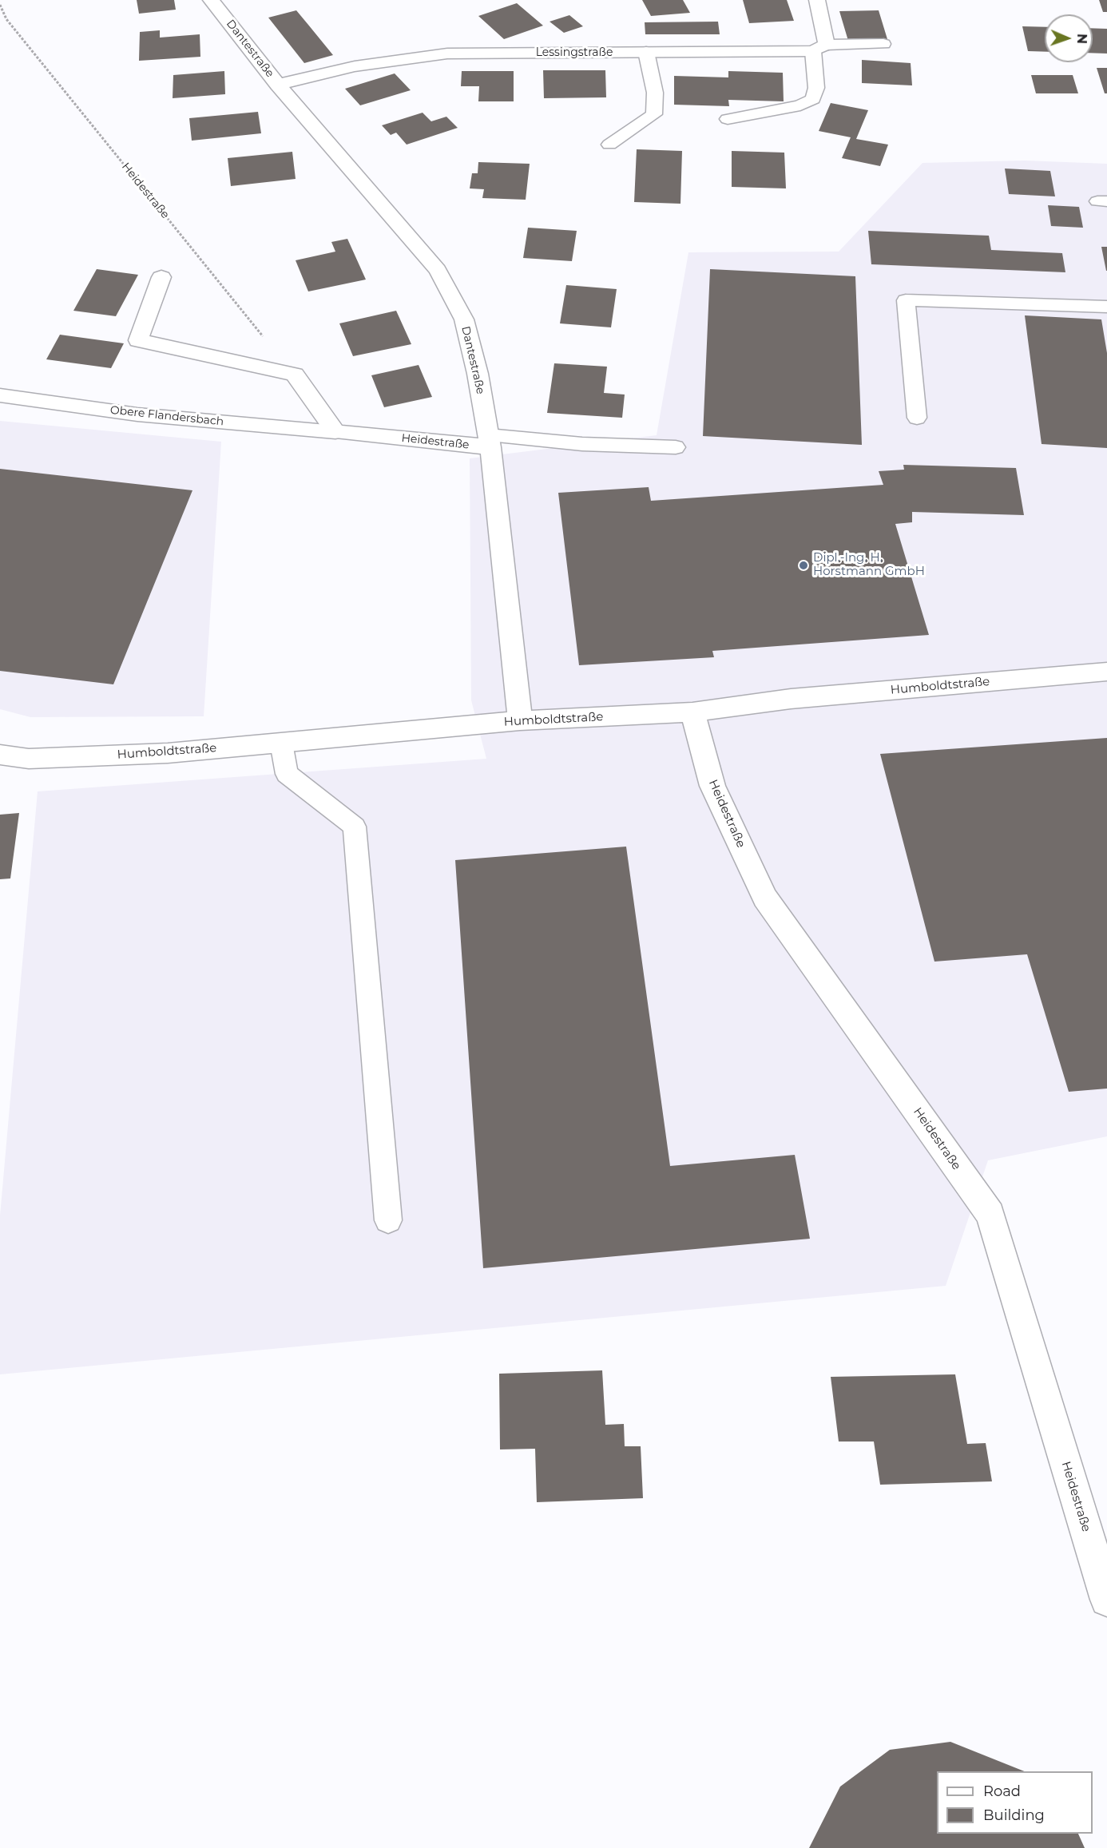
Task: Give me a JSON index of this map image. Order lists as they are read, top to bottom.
{
  "streets": {
    "street": [
      "Dantestraße",
      "Lessingstraße",
      "Heidestraße",
      "Humboldtstraße"
    ],
    "lane": ["Obere Flandersbach"]
  },
  "crossings": [
    ["Dantestraße", "Lessingstraße"],
    ["Dantestraße", "Heidestraße"],
    ["Dantestraße", "Humboldtstraße"],
    ["Heidestraße", "Obere Flandersbach"],
    ["Heidestraße", "Humboldtstraße"]
  ],
  "places": ["Dipl.-Ing. H. Horstmann GmbH"],
  "legend": ["Road", "Building"],
  "north": "right"
}
